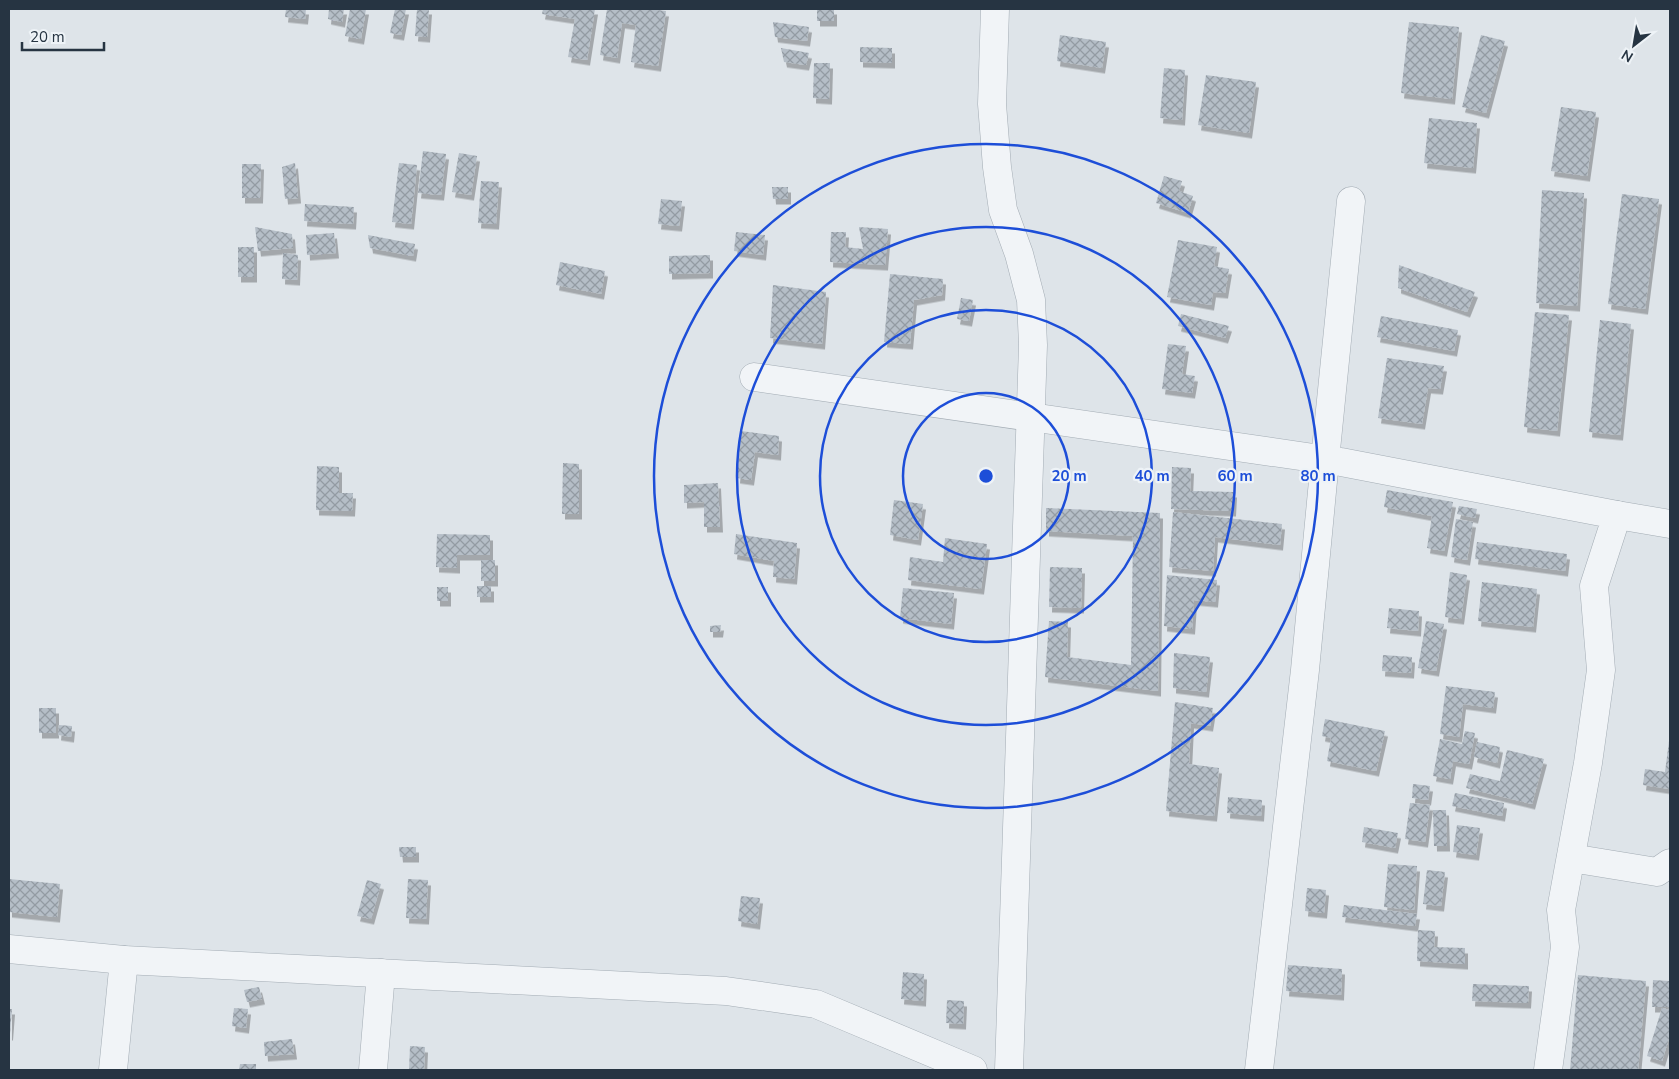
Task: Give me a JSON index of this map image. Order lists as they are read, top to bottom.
{
  "scale_bar": "20 m",
  "north": "bottom left",
  "rings": [
    "20 m",
    "40 m",
    "60 m",
    "80 m"
  ]
}
